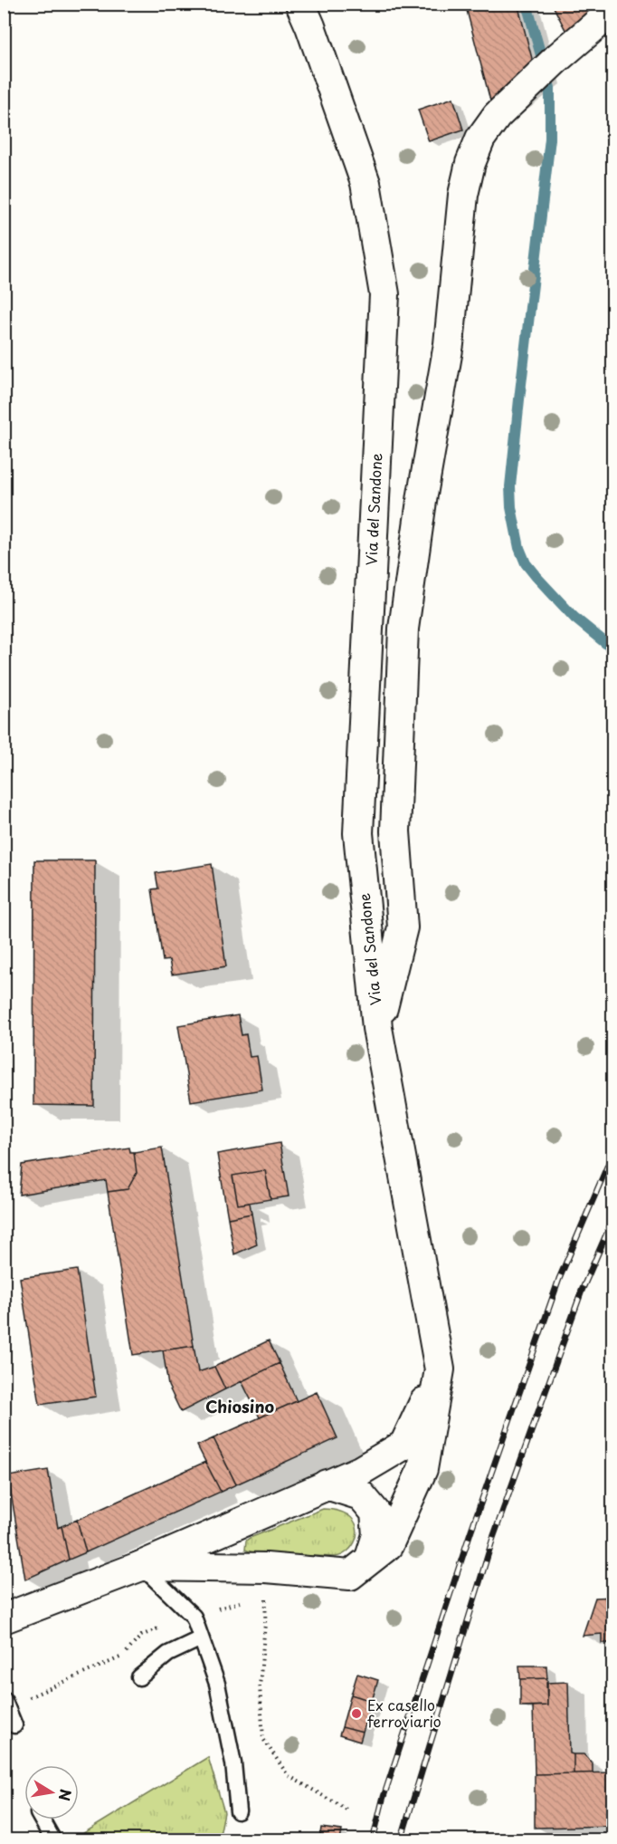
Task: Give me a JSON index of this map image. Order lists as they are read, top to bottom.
{
  "streets": {
    "street": ["Via del Sandone"]
  },
  "districts": ["Chiosino"],
  "places": ["Ex casello ferroviario"],
  "north": "right"
}
